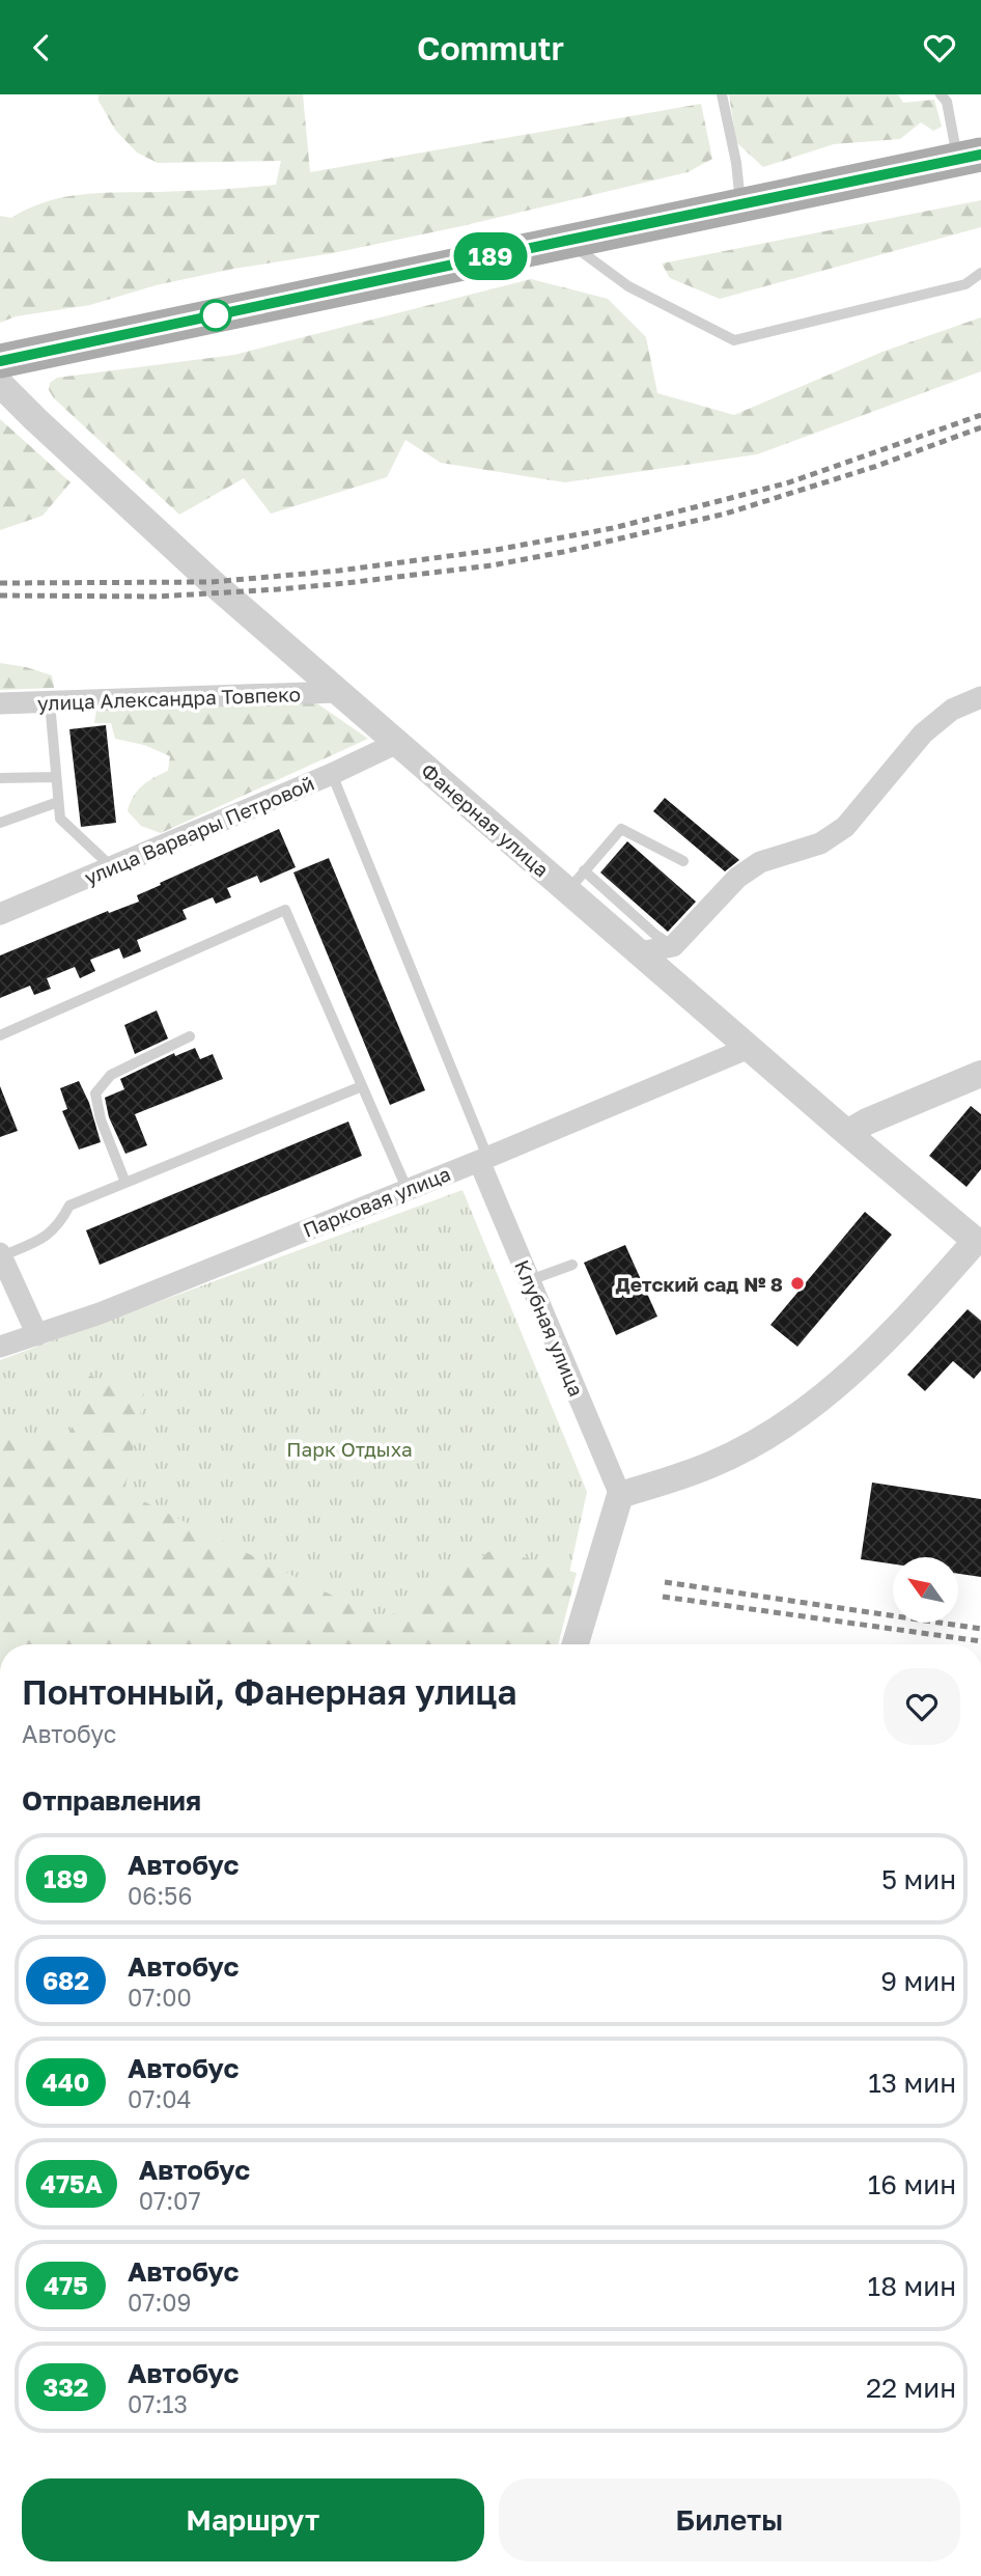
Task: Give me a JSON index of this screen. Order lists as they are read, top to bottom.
{
  "streets": {
    "street": [
      "улица Александра Товпеко",
      "Фанерная улица",
      "улица Варвары Петровой",
      "Парковая улица",
      "Клубная улица"
    ]
  },
  "crossings": [
    ["улица Александра Товпеко", "Фанерная улица"],
    ["Фанерная улица", "улица Варвары Петровой"],
    ["Фанерная улица", "Парковая улица"],
    ["Парковая улица", "Клубная улица"]
  ],
  "parks": ["Парк Отдыха"],
  "places": ["Детский сад № 8"],
  "lines": ["bus line 189"],
  "north": "top left",
  "page": {
    "header": "Commutr",
    "on_map": "189",
    "heading": [
      ["Понтонный, Фанерная улица", "Автобус"],
      "Отправления"
    ],
    "list": [
      {
        "mark": "189",
        "name": "Автобус",
        "note": "06:56",
        "value": "5 мин"
      },
      {
        "mark": "682",
        "name": "Автобус",
        "note": "07:00",
        "value": "9 мин"
      },
      {
        "mark": "440",
        "name": "Автобус",
        "note": "07:04",
        "value": "13 мин"
      },
      {
        "mark": "475А",
        "name": "Автобус",
        "note": "07:07",
        "value": "16 мин"
      },
      {
        "mark": "475",
        "name": "Автобус",
        "note": "07:09",
        "value": "18 мин"
      },
      {
        "mark": "332",
        "name": "Автобус",
        "note": "07:13",
        "value": "22 мин"
      }
    ],
    "buttons": ["Маршрут", "Билеты"]
  }
}
